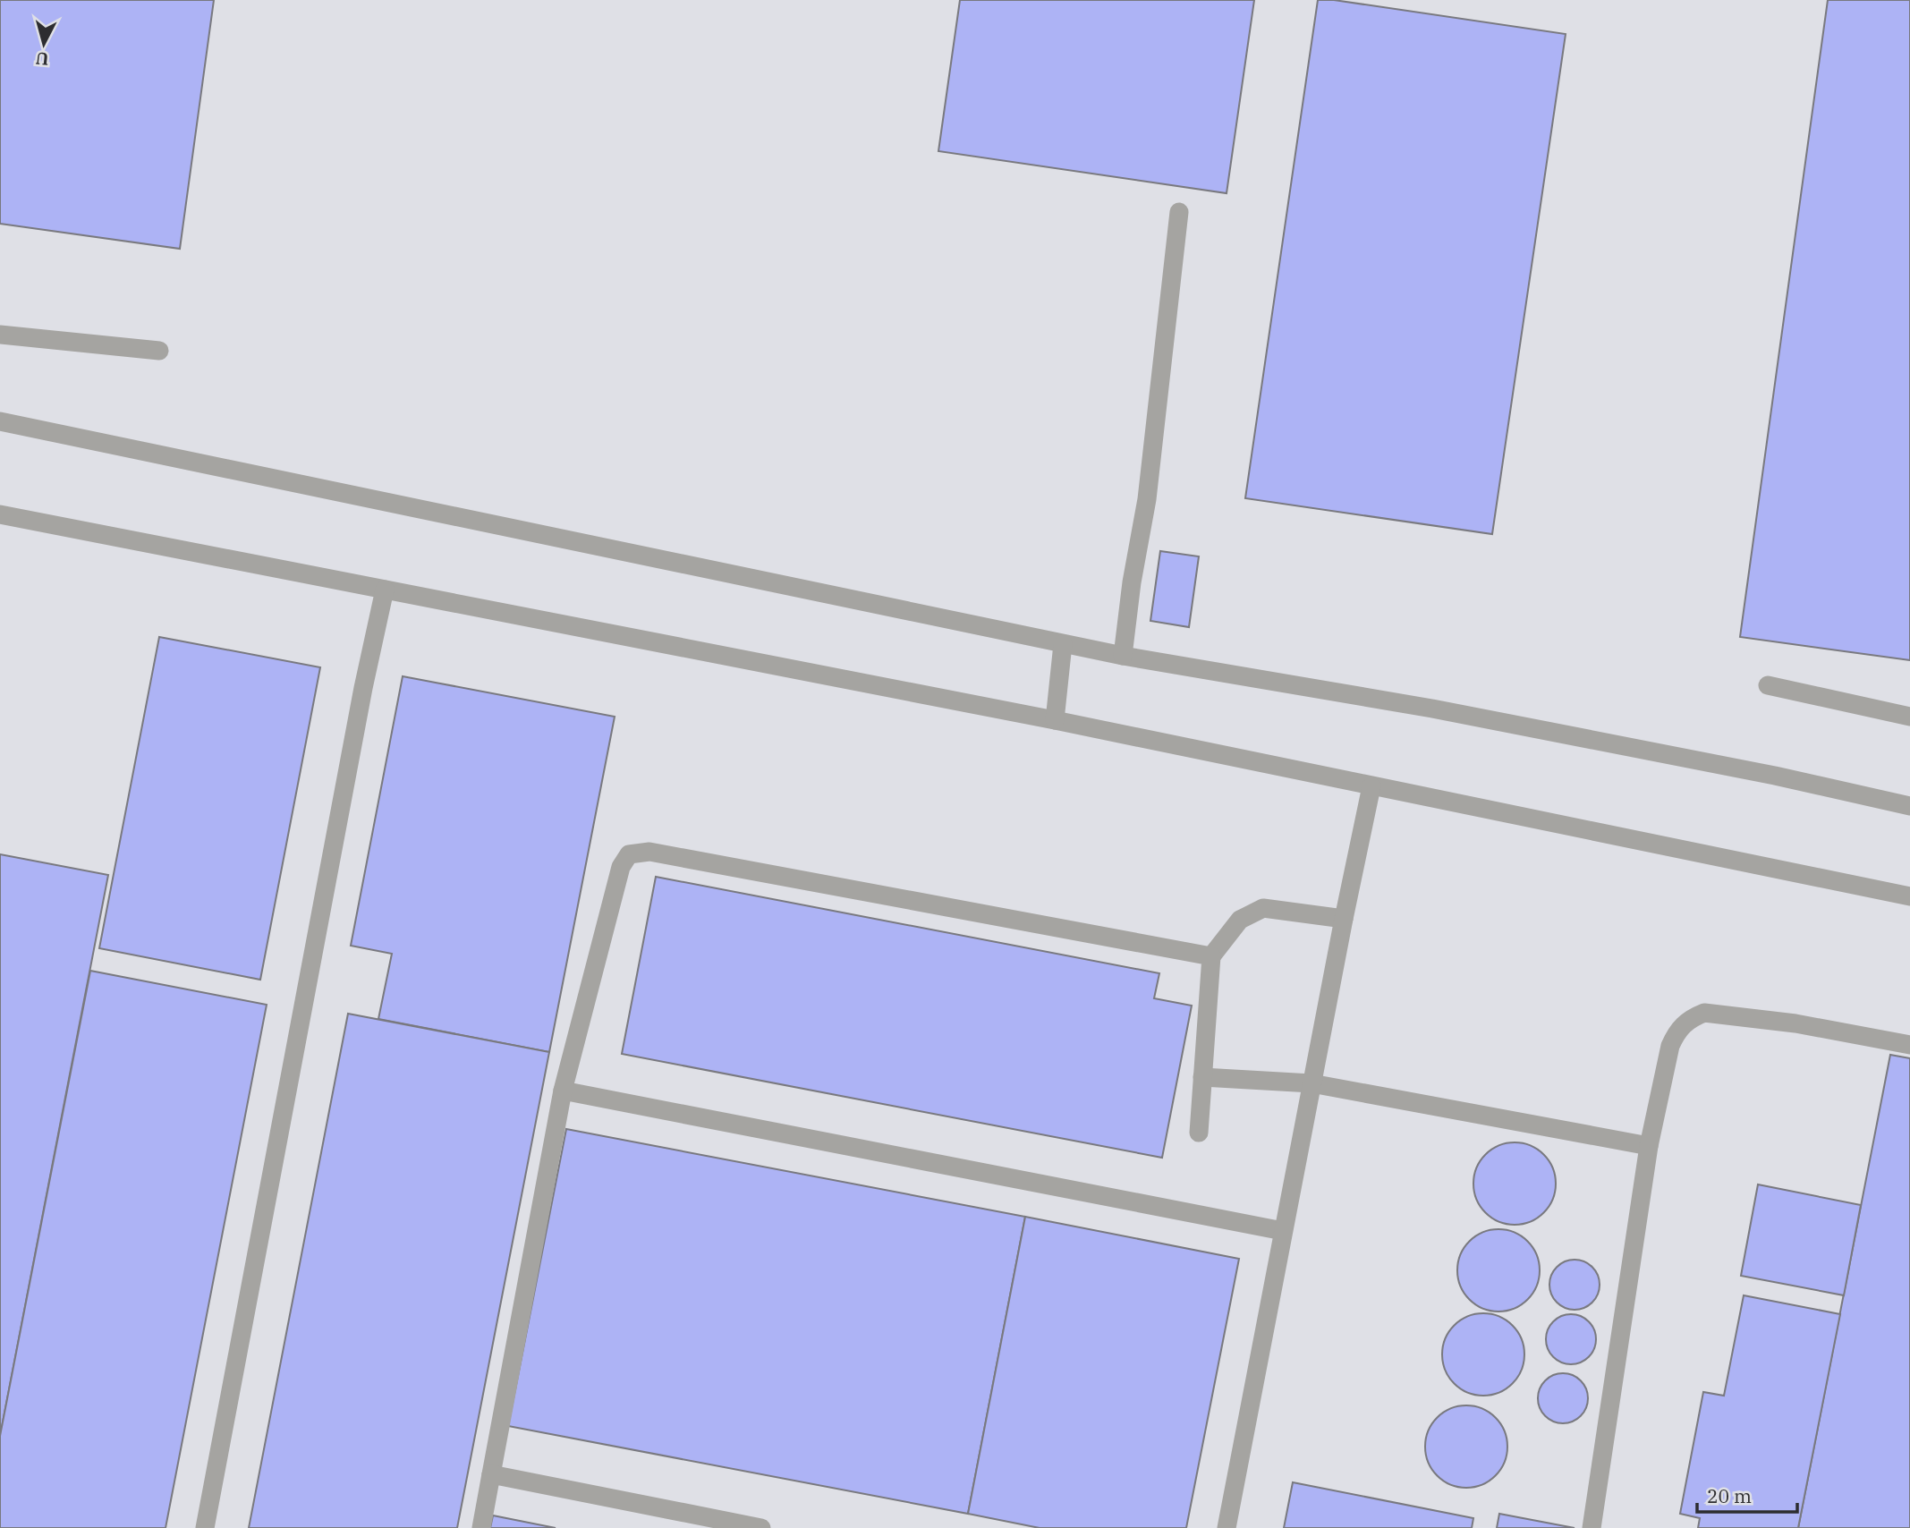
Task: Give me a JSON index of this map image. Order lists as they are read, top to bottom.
{
  "scale_bar": "20 m",
  "north": "bottom"
}
